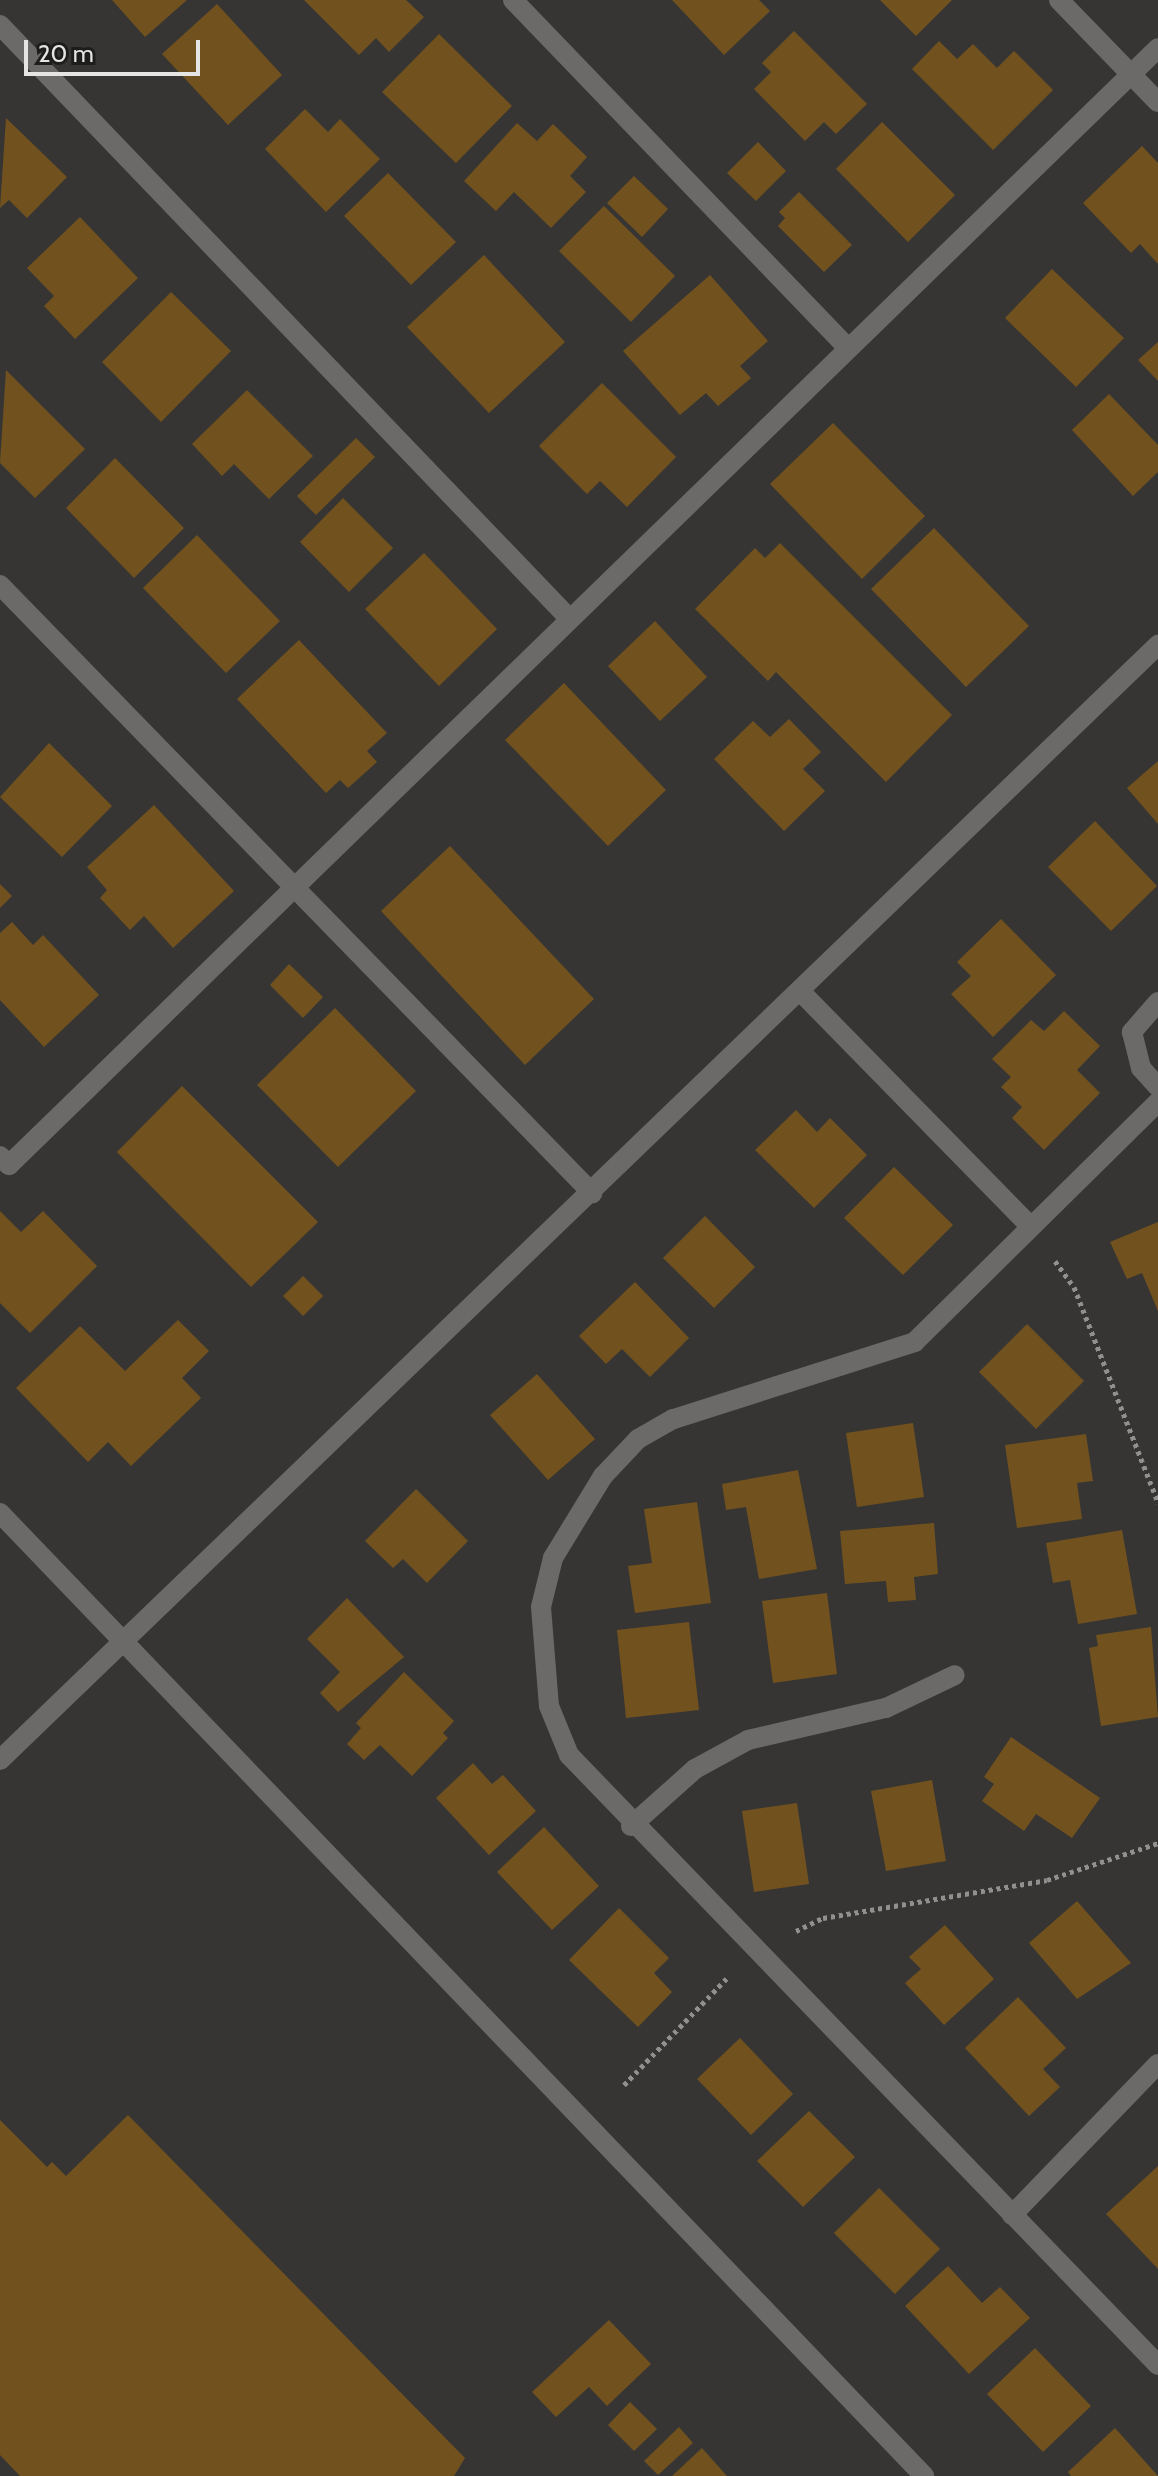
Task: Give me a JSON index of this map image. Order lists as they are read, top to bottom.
{
  "scale_bar": "20 m"
}
